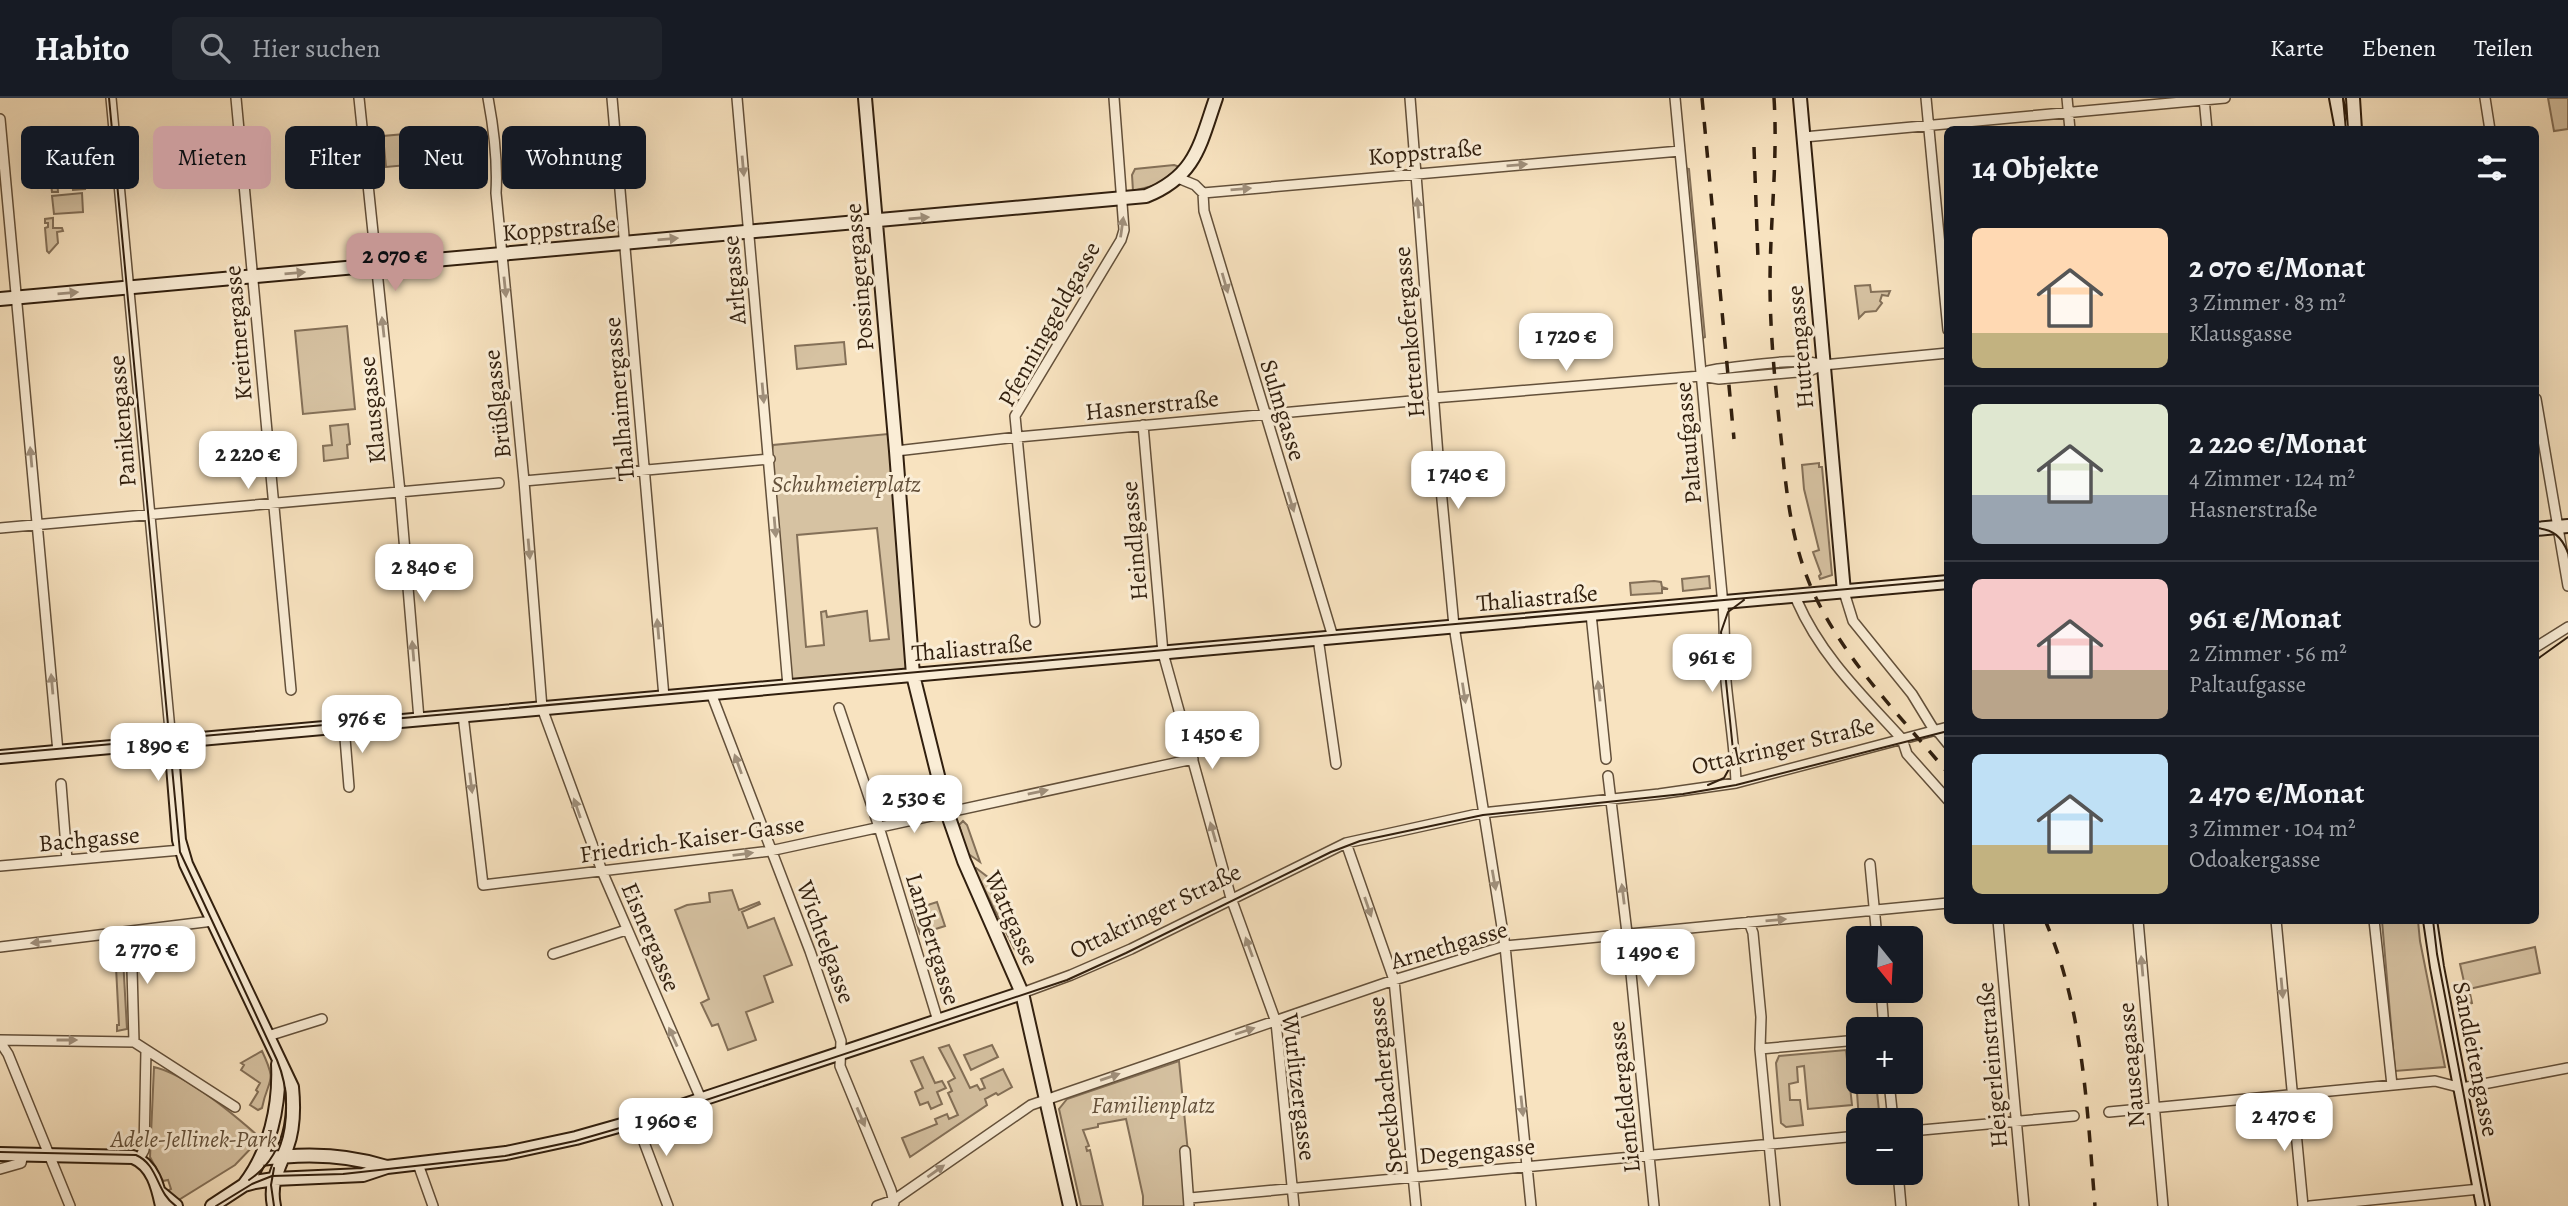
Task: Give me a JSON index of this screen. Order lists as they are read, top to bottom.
{
  "streets": {
    "main road": [
      "Koppstraße",
      "Possingergasse",
      "Huttengasse",
      "Thaliastraße",
      "Ottakringer Straße",
      "Wattgasse",
      "Sandleitengasse"
    ],
    "street": [
      "Arltgasse",
      "Pfenninggeldgasse",
      "Hettenkofergasse",
      "Kreitnergasse",
      "Thalhaimergasse",
      "Brüßlgasse",
      "Hasnerstraße",
      "Klausgasse",
      "Sulmgasse",
      "Panikengasse",
      "Paltaufgasse",
      "Heindlgasse",
      "Bachgasse",
      "Friedrich-Kaiser-Gasse",
      "Eisnergasse",
      "Lambertgasse",
      "Wichtelgasse",
      "Arnethgasse",
      "Heigerleinstraße",
      "Nauseagasse",
      "Speckbachergasse",
      "Wurlitzergasse",
      "Lienfeldergasse",
      "Degengasse"
    ]
  },
  "crossings": [
    ["Koppstraße", "Possingergasse"],
    ["Koppstraße", "Arltgasse"],
    ["Koppstraße", "Pfenninggeldgasse"],
    ["Koppstraße", "Hettenkofergasse"],
    ["Koppstraße", "Kreitnergasse"],
    ["Koppstraße", "Thalhaimergasse"],
    ["Koppstraße", "Brüßlgasse"],
    ["Koppstraße", "Klausgasse"],
    ["Koppstraße", "Sulmgasse"],
    ["Koppstraße", "Panikengasse"],
    ["Koppstraße", "Paltaufgasse"],
    ["Possingergasse", "Hasnerstraße"],
    ["Pfenninggeldgasse", "Hasnerstraße"],
    ["Hettenkofergasse", "Thaliastraße"],
    ["Hettenkofergasse", "Ottakringer Straße"],
    ["Hettenkofergasse", "Arnethgasse"],
    ["Hettenkofergasse", "Degengasse"],
    ["Huttengasse", "Thaliastraße"],
    ["Thalhaimergasse", "Thaliastraße"],
    ["Brüßlgasse", "Thaliastraße"],
    ["Brüßlgasse", "Eisnergasse"],
    ["Hasnerstraße", "Sulmgasse"],
    ["Hasnerstraße", "Heindlgasse"],
    ["Klausgasse", "Thaliastraße"],
    ["Sulmgasse", "Thaliastraße"],
    ["Panikengasse", "Thaliastraße"],
    ["Paltaufgasse", "Thaliastraße"],
    ["Paltaufgasse", "Ottakringer Straße"],
    ["Heindlgasse", "Thaliastraße"],
    ["Heindlgasse", "Wurlitzergasse"],
    ["Thaliastraße", "Friedrich-Kaiser-Gasse"],
    ["Thaliastraße", "Wattgasse"],
    ["Thaliastraße", "Eisnergasse"],
    ["Thaliastraße", "Wichtelgasse"],
    ["Thaliastraße", "Wurlitzergasse"],
    ["Ottakringer Straße", "Wattgasse"],
    ["Ottakringer Straße", "Eisnergasse"],
    ["Ottakringer Straße", "Lambertgasse"],
    ["Ottakringer Straße", "Wichtelgasse"],
    ["Ottakringer Straße", "Speckbachergasse"],
    ["Ottakringer Straße", "Wurlitzergasse"],
    ["Ottakringer Straße", "Lienfeldergasse"],
    ["Friedrich-Kaiser-Gasse", "Wattgasse"],
    ["Friedrich-Kaiser-Gasse", "Eisnergasse"],
    ["Friedrich-Kaiser-Gasse", "Lambertgasse"],
    ["Friedrich-Kaiser-Gasse", "Wichtelgasse"],
    ["Friedrich-Kaiser-Gasse", "Wurlitzergasse"],
    ["Wattgasse", "Arnethgasse"],
    ["Arnethgasse", "Speckbachergasse"],
    ["Arnethgasse", "Wurlitzergasse"],
    ["Arnethgasse", "Lienfeldergasse"],
    ["Speckbachergasse", "Degengasse"],
    ["Wurlitzergasse", "Degengasse"],
    ["Lienfeldergasse", "Degengasse"]
  ],
  "one_way": [
    "Koppstraße",
    "Arltgasse",
    "Pfenninggeldgasse",
    "Thalhaimergasse",
    "Brüßlgasse",
    "Klausgasse",
    "Sulmgasse",
    "Eisnergasse",
    "Arnethgasse",
    "Nauseagasse",
    "Speckbachergasse",
    "Wurlitzergasse"
  ],
  "parks": ["Schuhmeierplatz", "Familienplatz", "Adele-Jellinek-Park"],
  "north": "bottom",
  "page": {
    "header": "Habito",
    "search": "Hier suchen",
    "nav": ["Karte", "Ebenen", "Teilen"],
    "chip": [
      "Kaufen",
      "Mieten",
      "Filter",
      "Neu",
      "Wohnung"
    ],
    "heading": "14 Objekte",
    "list": [
      {
        "name": "2 070 €/Monat",
        "note": "3 Zimmer · 83 m² · Klausgasse"
      },
      {
        "name": "2 220 €/Monat",
        "note": "4 Zimmer · 124 m² · Hasnerstraße"
      },
      {
        "name": "961 €/Monat",
        "note": "2 Zimmer · 56 m² · Paltaufgasse"
      },
      {
        "name": "2 470 €/Monat",
        "note": "3 Zimmer · 104 m² · Odoakergasse"
      }
    ],
    "price": [
      "2 070 €",
      "1 720 €",
      "2 220 €",
      "1 740 €",
      "2 840 €",
      "961 €",
      "976 €",
      "1 450 €",
      "1 890 €",
      "2 530 €",
      "2 770 €",
      "1 490 €",
      "2 470 €",
      "1 960 €"
    ],
    "map_buttons": ["+", "−"]
  }
}
